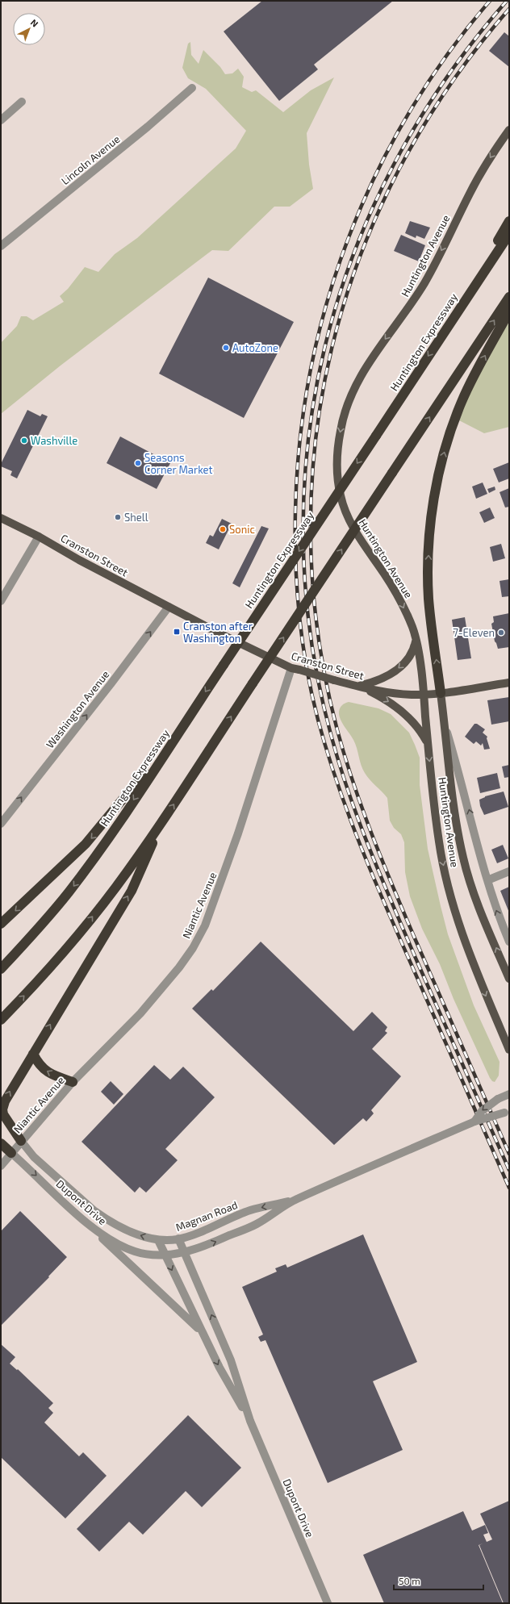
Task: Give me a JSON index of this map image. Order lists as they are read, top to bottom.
{
  "streets": {
    "highway": ["Huntington Expressway"],
    "main road": ["Huntington Avenue", "Cranston Street"],
    "street": [
      "Lincoln Avenue",
      "Washington Avenue",
      "Niantic Avenue",
      "Dupont Drive",
      "Magnan Road"
    ]
  },
  "crossings": [
    ["Huntington Avenue", "Cranston Street"],
    ["Cranston Street", "Washington Avenue"],
    ["Cranston Street", "Niantic Avenue"],
    ["Niantic Avenue", "Dupont Drive"],
    ["Dupont Drive", "Magnan Road"]
  ],
  "one_way": ["Washington Avenue"],
  "places": {
    "other": [
      "AutoZone",
      "Washville",
      "Seasons Corner Market",
      "Shell",
      "Sonic",
      "7-Eleven"
    ],
    "transit": ["Cranston after Washington"]
  },
  "scale_bar": "50 m",
  "north": "top right"
}
